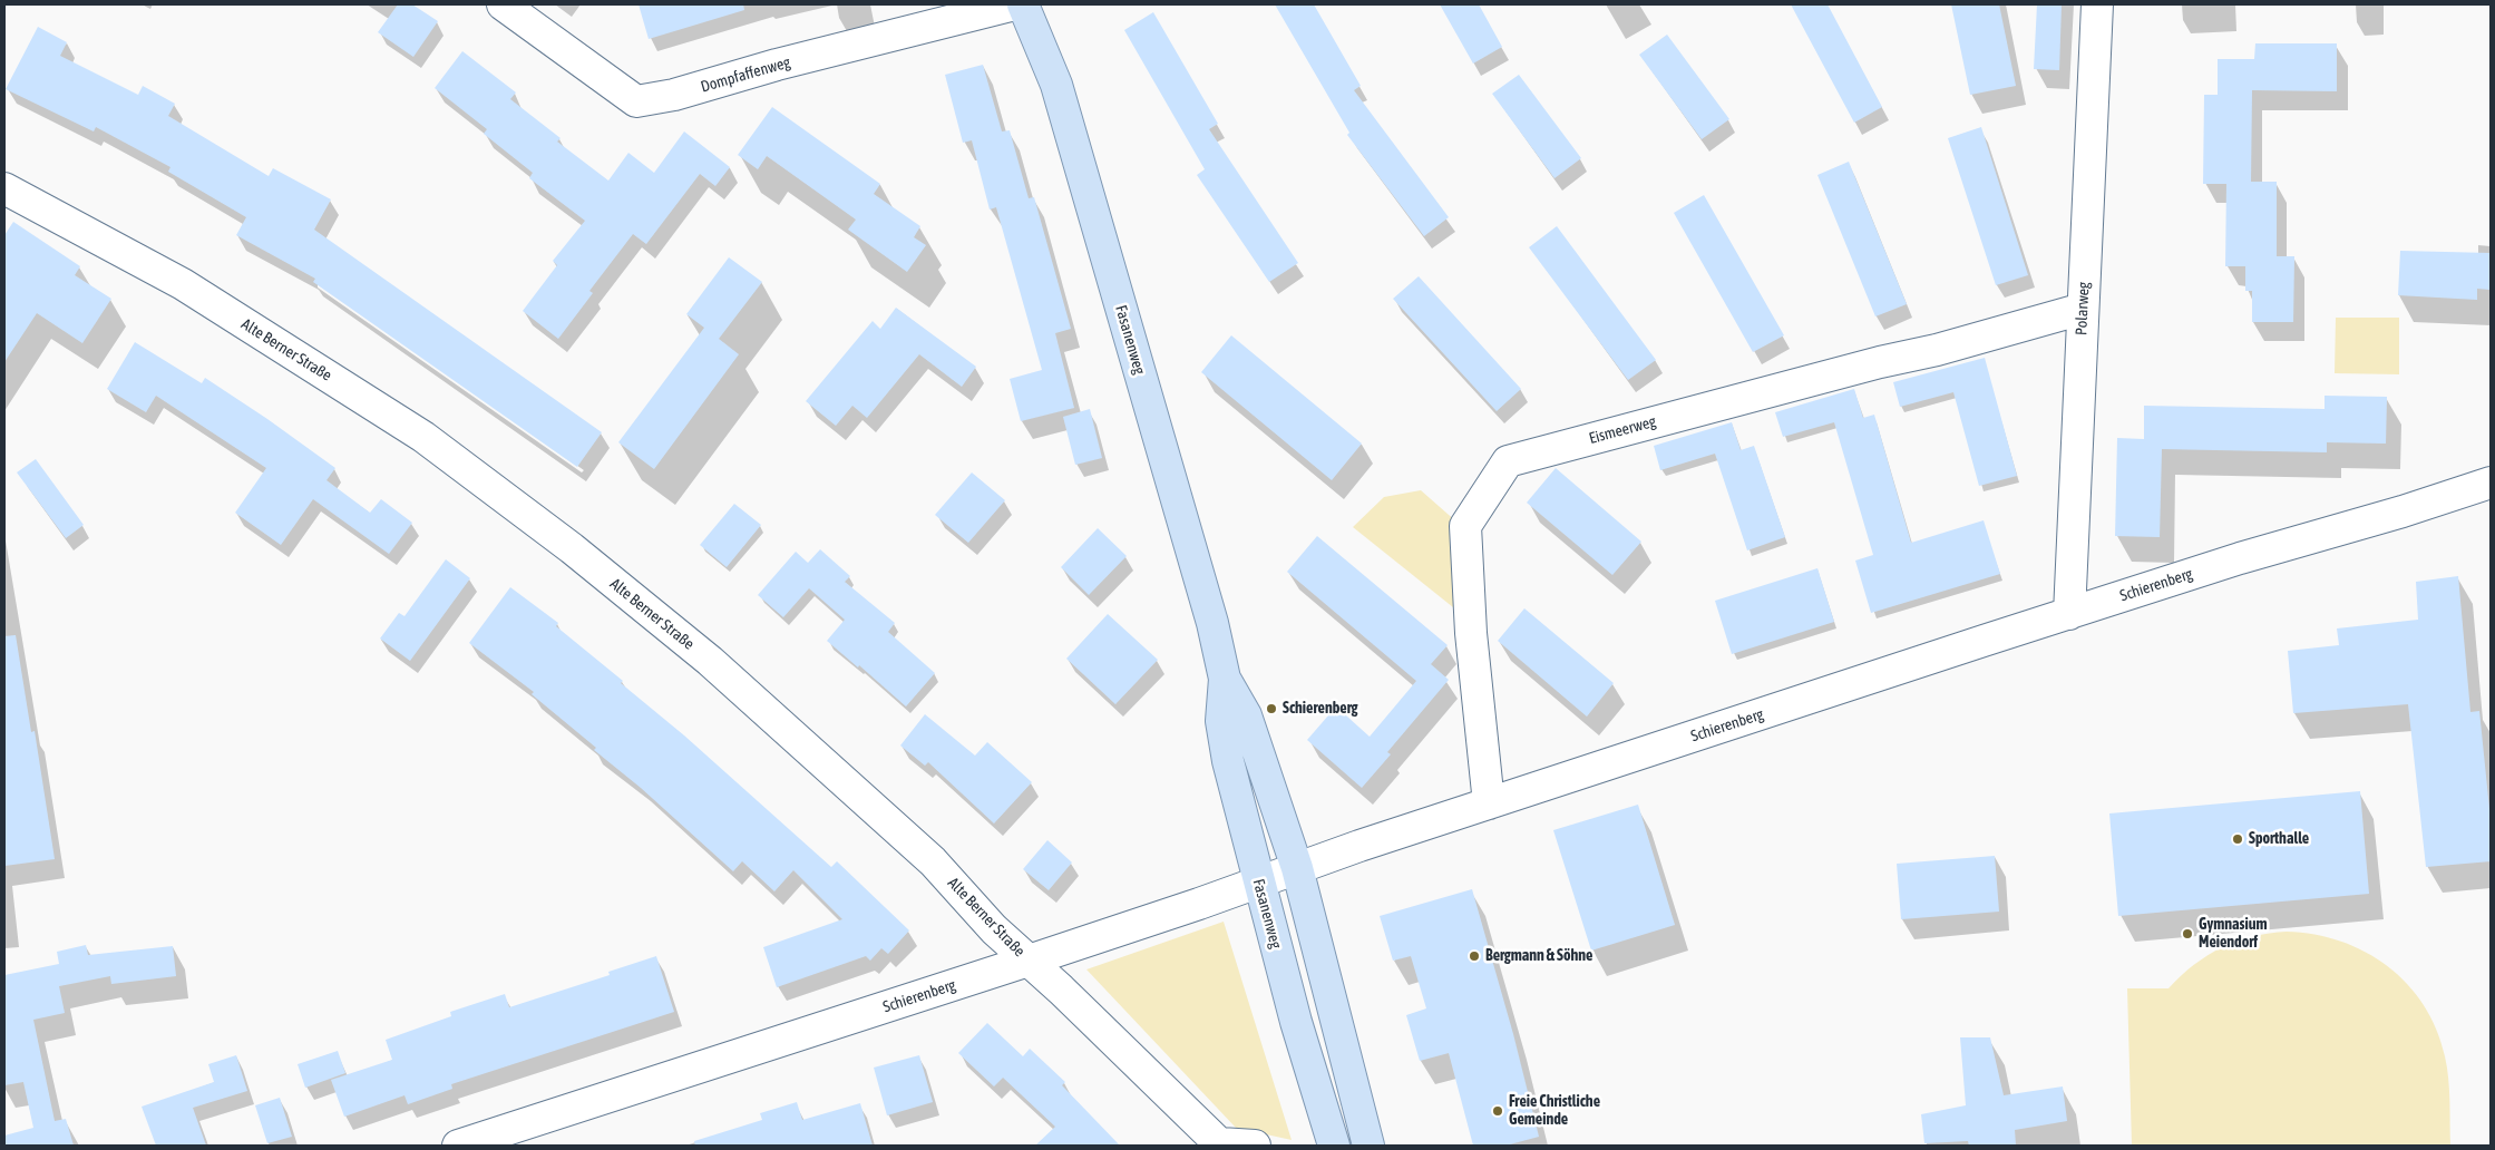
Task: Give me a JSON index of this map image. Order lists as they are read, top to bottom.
{
  "streets": {
    "main road": ["Fasanenweg"],
    "street": [
      "Dompfaffenweg",
      "Polarweg",
      "Alte Berner Straße",
      "Eismeerweg",
      "Schierenberg"
    ]
  },
  "crossings": [
    ["Polarweg", "Eismeerweg"],
    ["Polarweg", "Schierenberg"],
    ["Fasanenweg", "Schierenberg"],
    ["Alte Berner Straße", "Schierenberg"],
    ["Eismeerweg", "Schierenberg"]
  ],
  "places": [
    "Schierenberg",
    "Sporthalle",
    "Gymnasium Meiendorf",
    "Bergmann & Söhne",
    "Freie Christliche Gemeinde"
  ]
}
